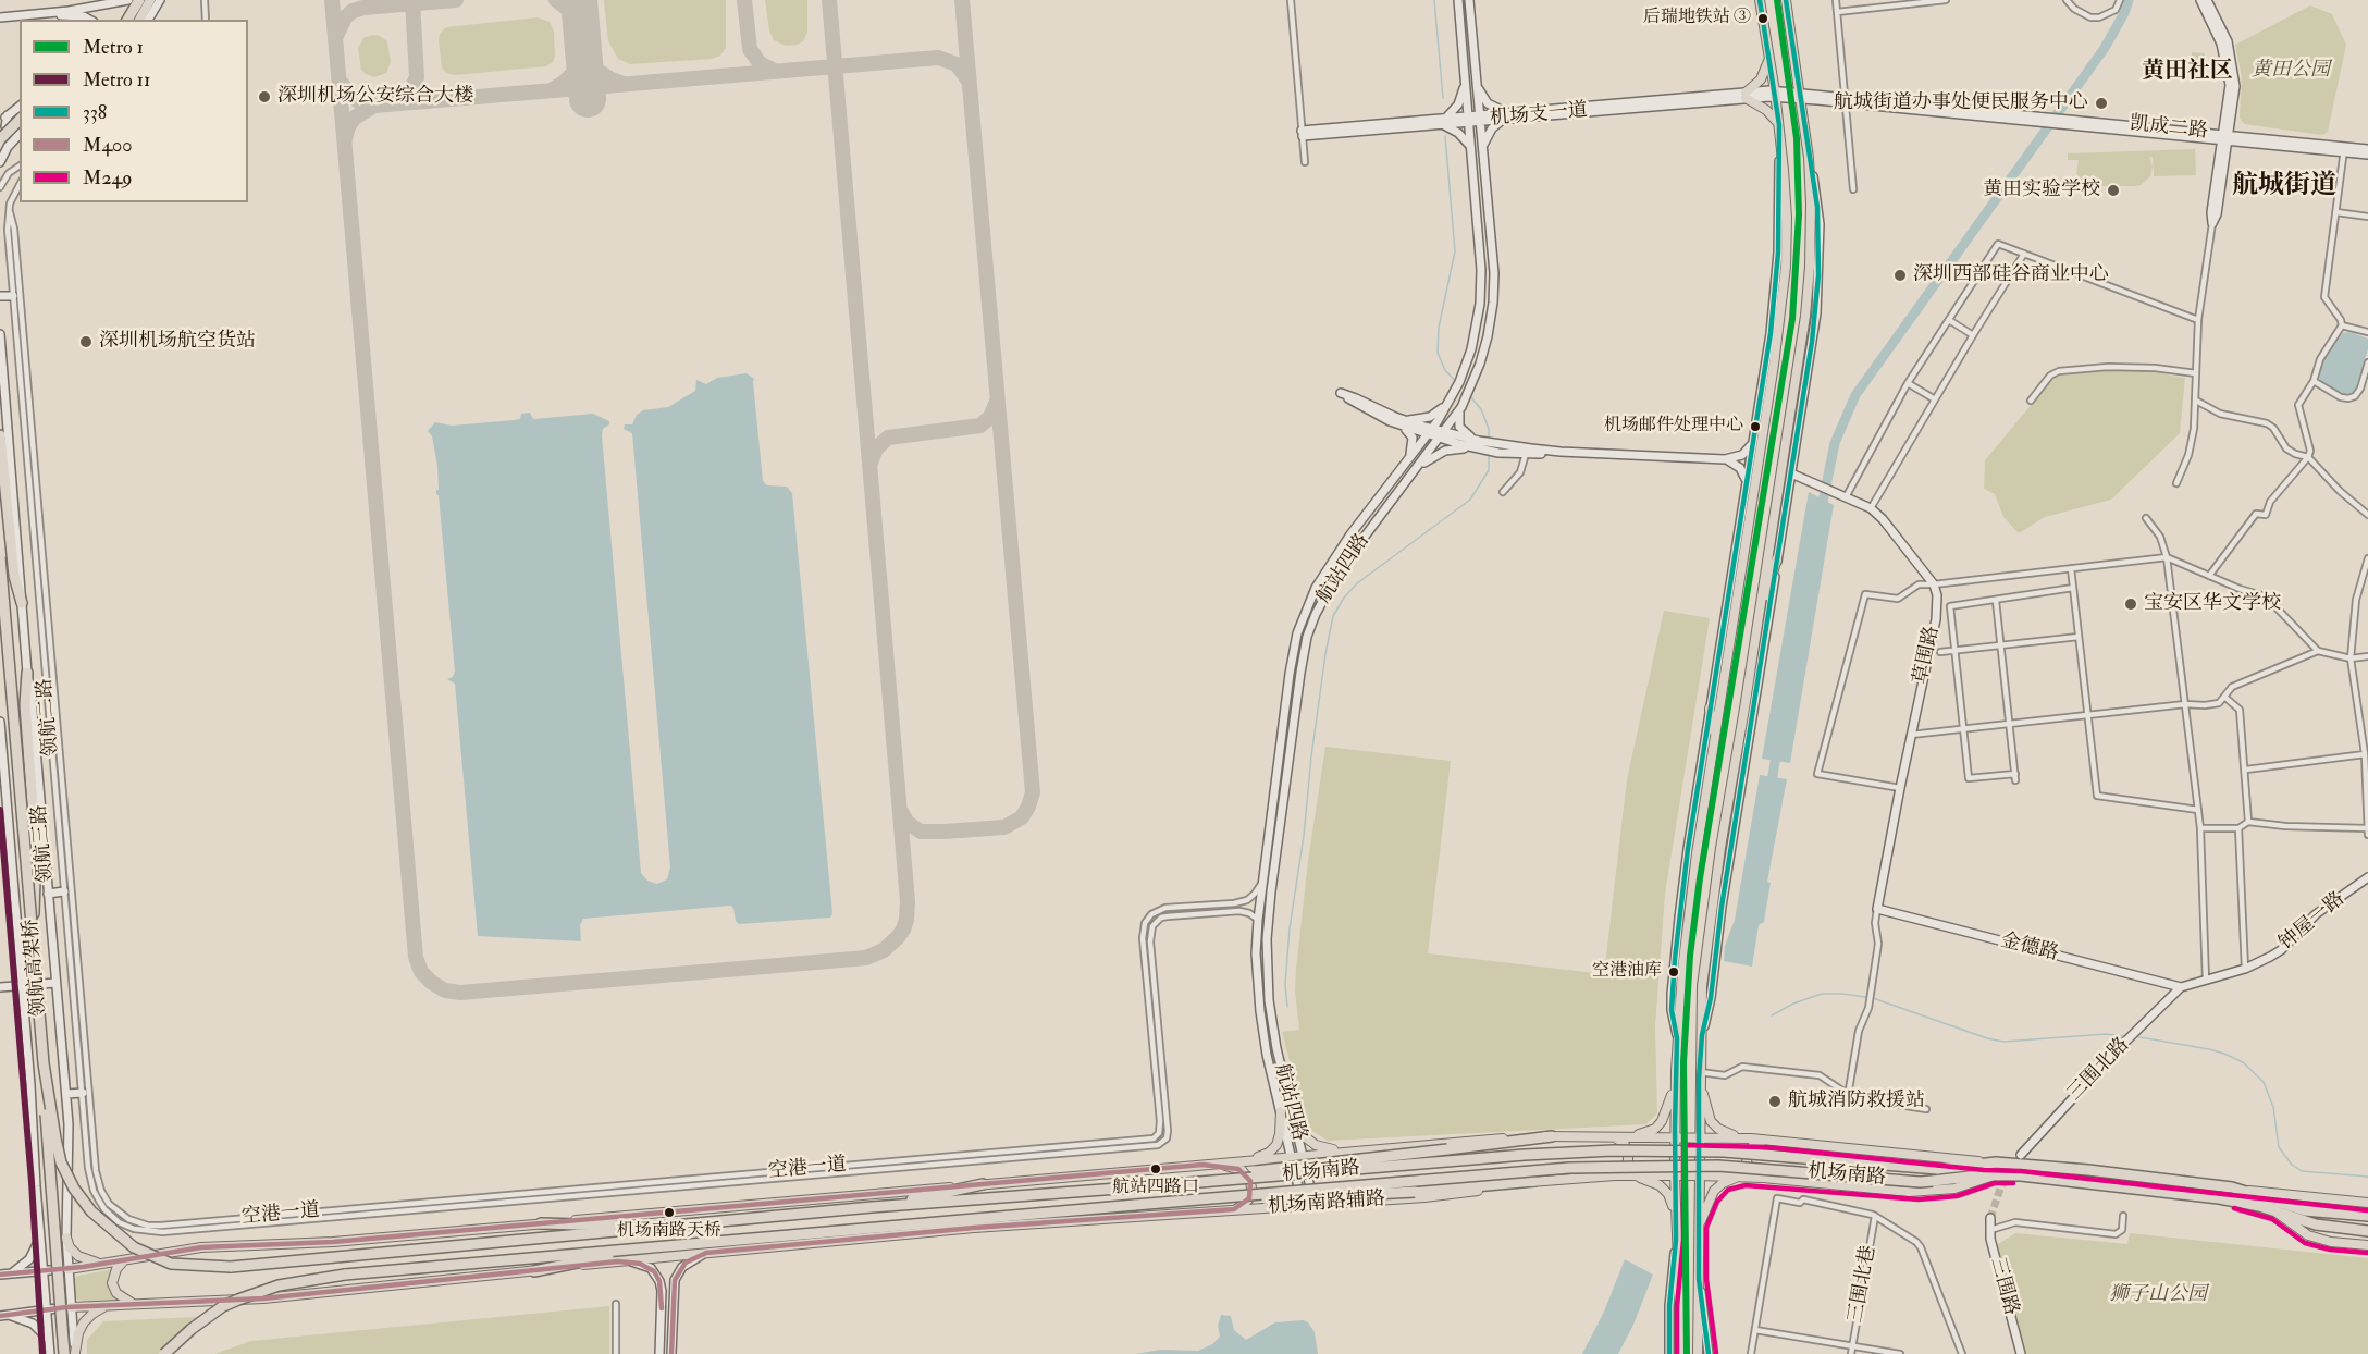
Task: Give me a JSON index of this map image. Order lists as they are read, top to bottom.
{
  "streets": {
    "highway": ["领航高架桥", "机场南路"],
    "main road": ["机场南路辅路"],
    "street": [
      "机场支一道",
      "凯成二路",
      "航站四路",
      "草围路",
      "领航二路",
      "领航三路",
      "钟屋一路",
      "金德路",
      "三围北路",
      "空港一道",
      "三围北巷",
      "三围路"
    ]
  },
  "crossings": [
    ["机场支一道", "凯成二路"],
    ["机场支一道", "航站四路"],
    ["航站四路", "空港一道"],
    ["航站四路", "机场南路辅路"],
    ["草围路", "金德路"],
    ["领航二路", "空港一道"],
    ["领航三路", "机场南路辅路"],
    ["钟屋一路", "金德路"],
    ["钟屋一路", "三围北路"],
    ["金德路", "三围北路"],
    ["领航高架桥", "机场南路"],
    ["机场南路", "机场南路辅路"]
  ],
  "districts": ["黄田社区", "航城街道"],
  "parks": ["黄田公园", "狮子山公园"],
  "places": [
    "后瑞地铁站 ③",
    "深圳机场公安综合大楼",
    "航城街道办事处便民服务中心",
    "黄田实验学校",
    "深圳西部硅谷商业中心",
    "深圳机场航空货站",
    "机场邮件处理中心",
    "宝安区华文学校",
    "空港油库",
    "航城消防救援站",
    "航站四路口",
    "机场南路天桥"
  ],
  "lines": [
    "metro line 1",
    "transit line 338",
    "metro line 11",
    "transit line M249",
    "transit line M400"
  ],
  "legend": [
    "Metro 1",
    "Metro 11",
    "338",
    "M400",
    "M249"
  ]
}
